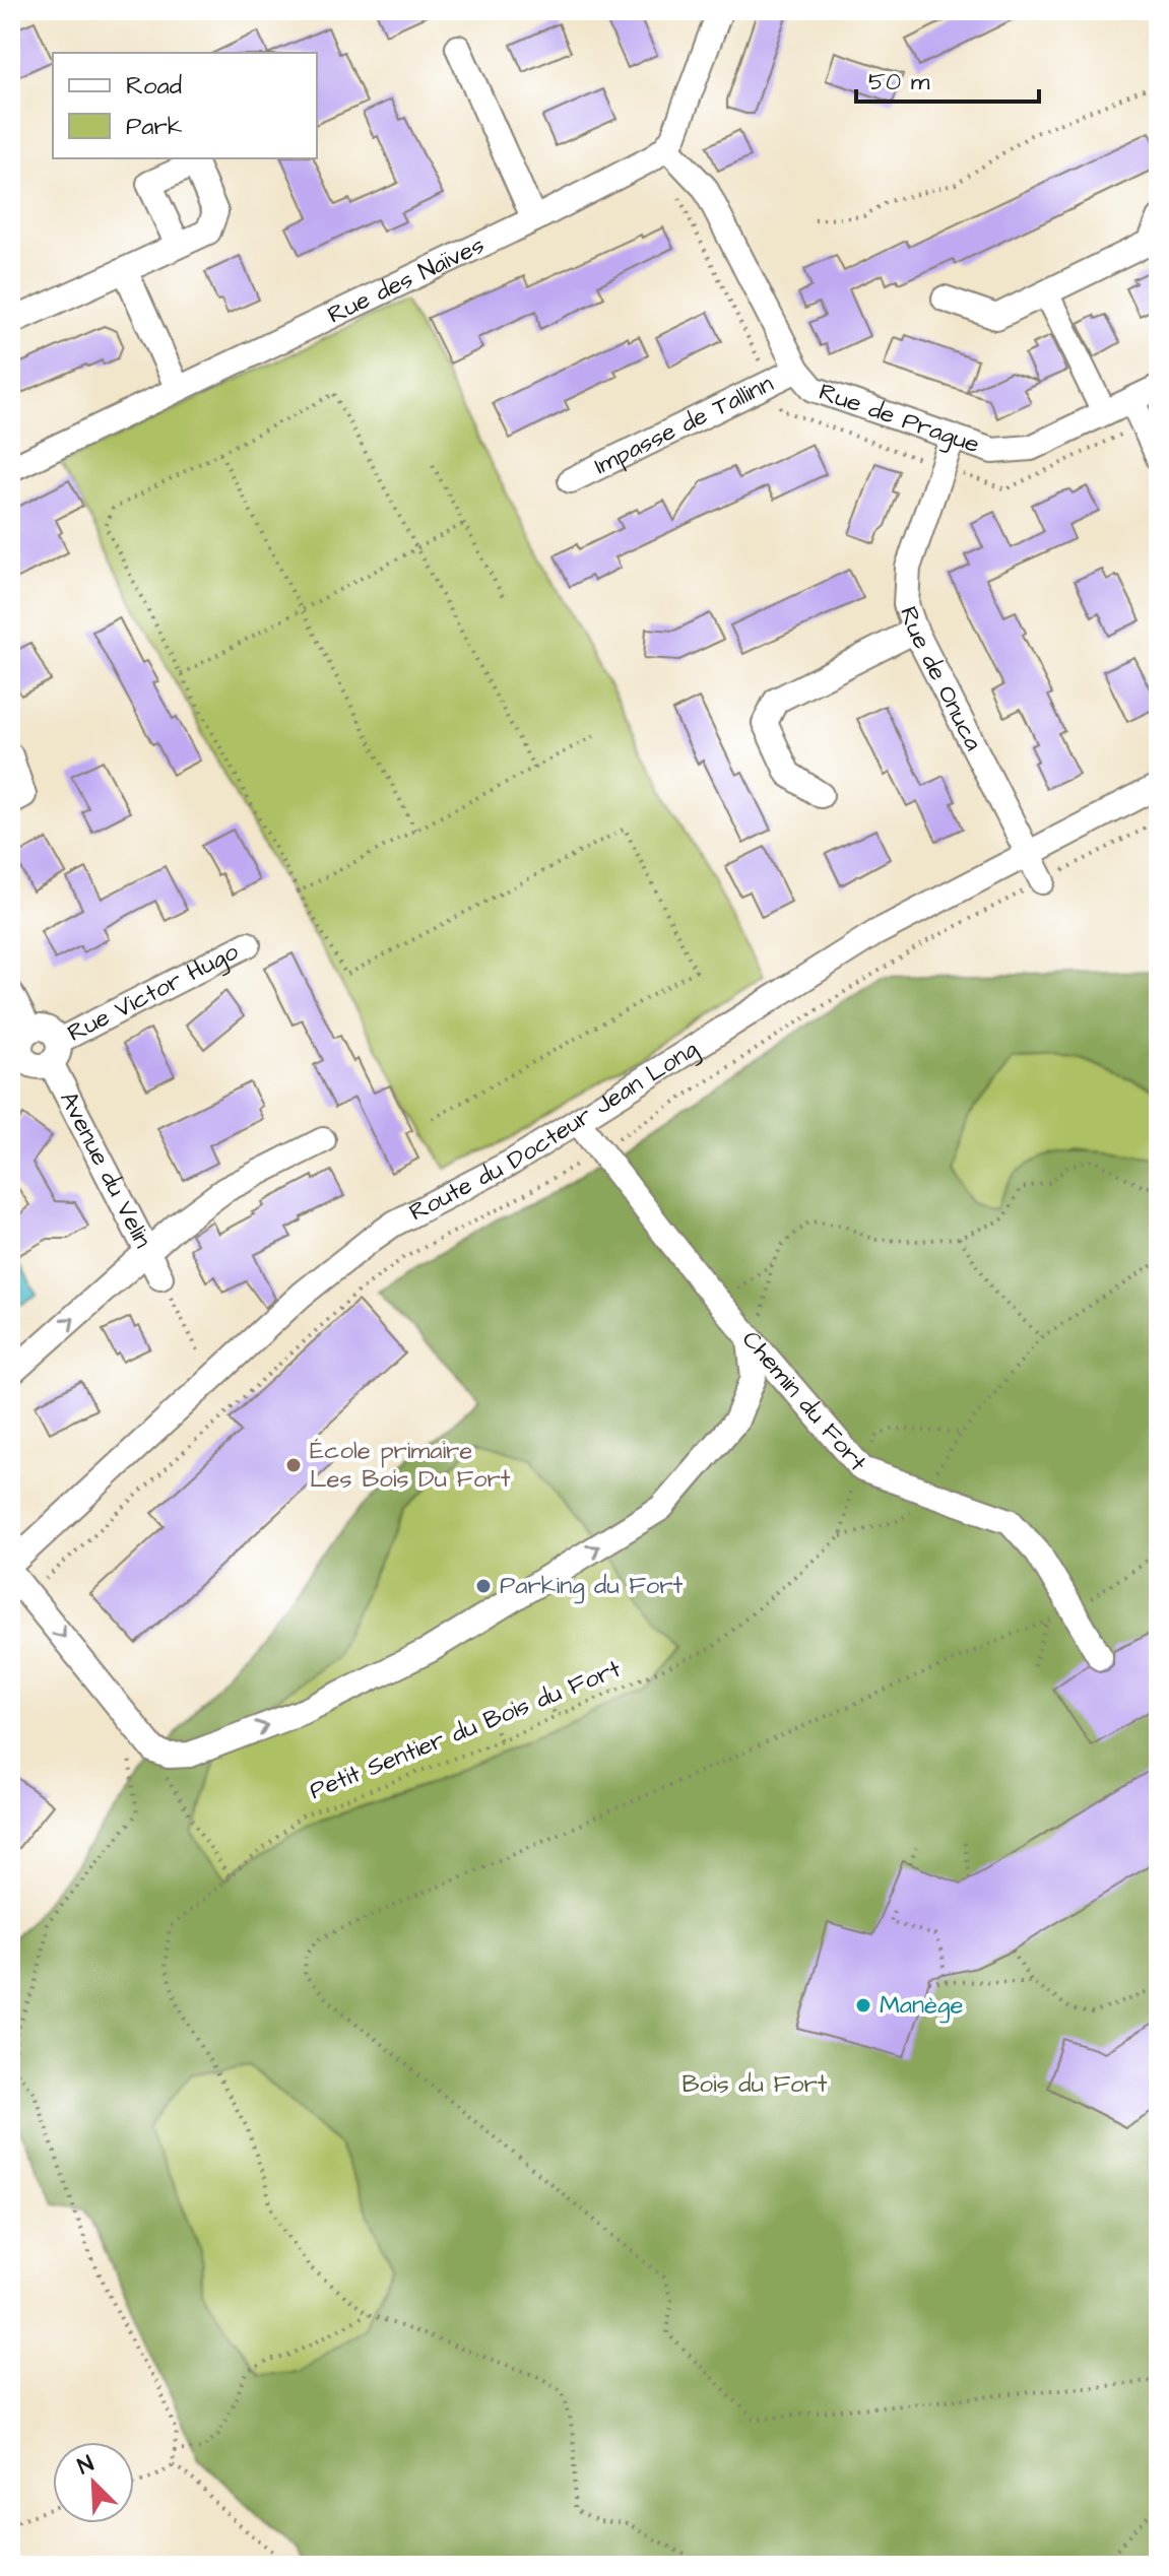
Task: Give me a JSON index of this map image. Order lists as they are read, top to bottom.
{
  "streets": {
    "street": [
      "Rue des Naïves",
      "Rue de Prague",
      "Impasse de Tallinn",
      "Rue de Onuca",
      "Rue Victor Hugo",
      "Route du Docteur Jean Long",
      "Avenue du Velin",
      "Chemin du Fort"
    ],
    "path": ["Petit Sentier du Bois du Fort"]
  },
  "crossings": [
    ["Rue des Naïves", "Rue de Prague"],
    ["Rue de Prague", "Impasse de Tallinn"],
    ["Rue de Prague", "Rue de Onuca"],
    ["Rue de Onuca", "Route du Docteur Jean Long"],
    ["Rue Victor Hugo", "Avenue du Velin"],
    ["Route du Docteur Jean Long", "Chemin du Fort"]
  ],
  "parks": ["Bois du Fort"],
  "places": ["École primaire Les Bois Du Fort", "Parking du Fort", "Manège"],
  "legend": ["Road", "Park"],
  "scale_bar": "50 m",
  "north": "top left"
}
